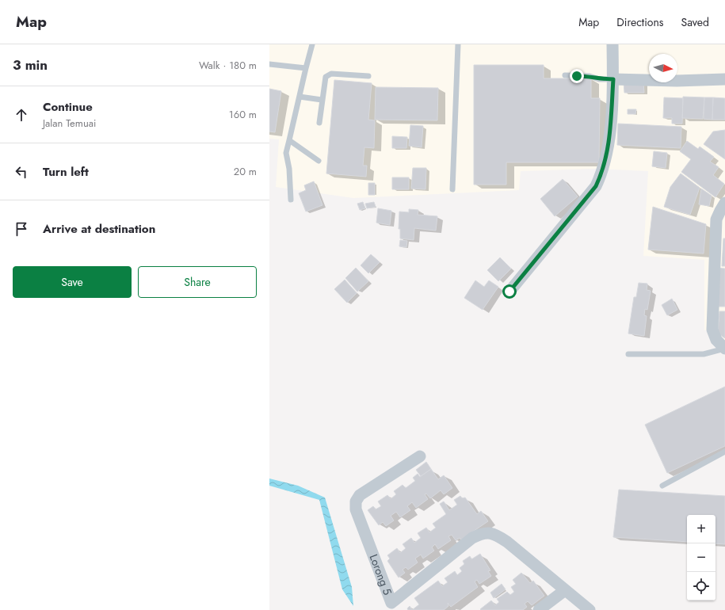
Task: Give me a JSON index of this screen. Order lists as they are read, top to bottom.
{
  "streets": {
    "street": ["Lorong 5"]
  },
  "north": "right",
  "page": {
    "header": "Map",
    "nav": ["Map", "Directions", "Saved"],
    "heading": ["3 min", "Walk · 180 m"],
    "list": [
      ["Continue", "Jalan Temuai", "160 m"],
      ["Turn left", "20 m"],
      "Arrive at destination"
    ],
    "buttons": ["Save", "Share"],
    "map_buttons": ["+", "−"]
  }
}
